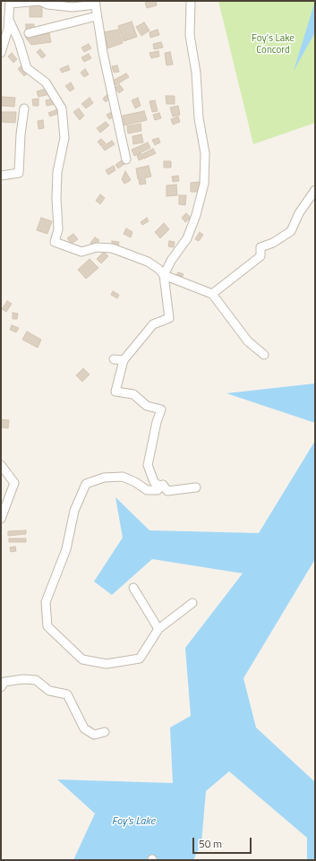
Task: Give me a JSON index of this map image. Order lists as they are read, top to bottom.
{
  "water": ["Foy's Lake"],
  "parks": ["Foy’s Lake Concord"],
  "scale_bar": "50 m"
}
